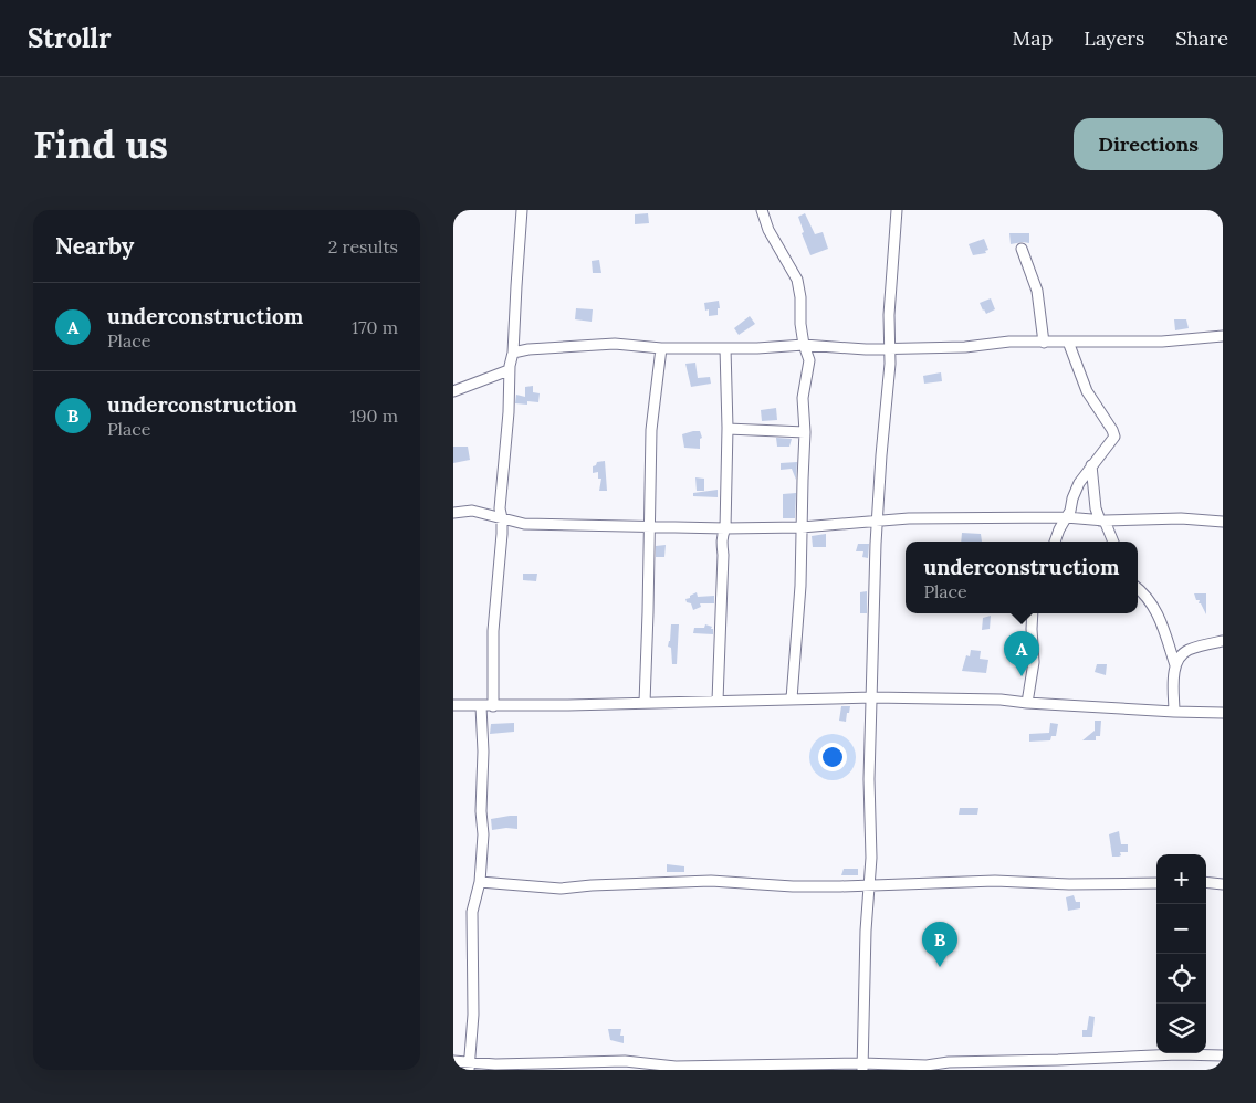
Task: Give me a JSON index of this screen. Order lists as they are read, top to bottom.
{
  "page": {
    "header": "Strollr",
    "nav": ["Map", "Layers", "Share"],
    "buttons": "Directions",
    "title": "Find us",
    "heading": ["Nearby", "2 results"],
    "list": [
      {
        "mark": "A",
        "name": "underconstructiom",
        "note": "Place",
        "value": "170 m"
      },
      {
        "mark": "B",
        "name": "underconstruction",
        "note": "Place",
        "value": "190 m"
      }
    ],
    "popup": ["underconstructiom", "Place"],
    "pins": ["A", "B"],
    "map_buttons": ["+", "−"]
  }
}
